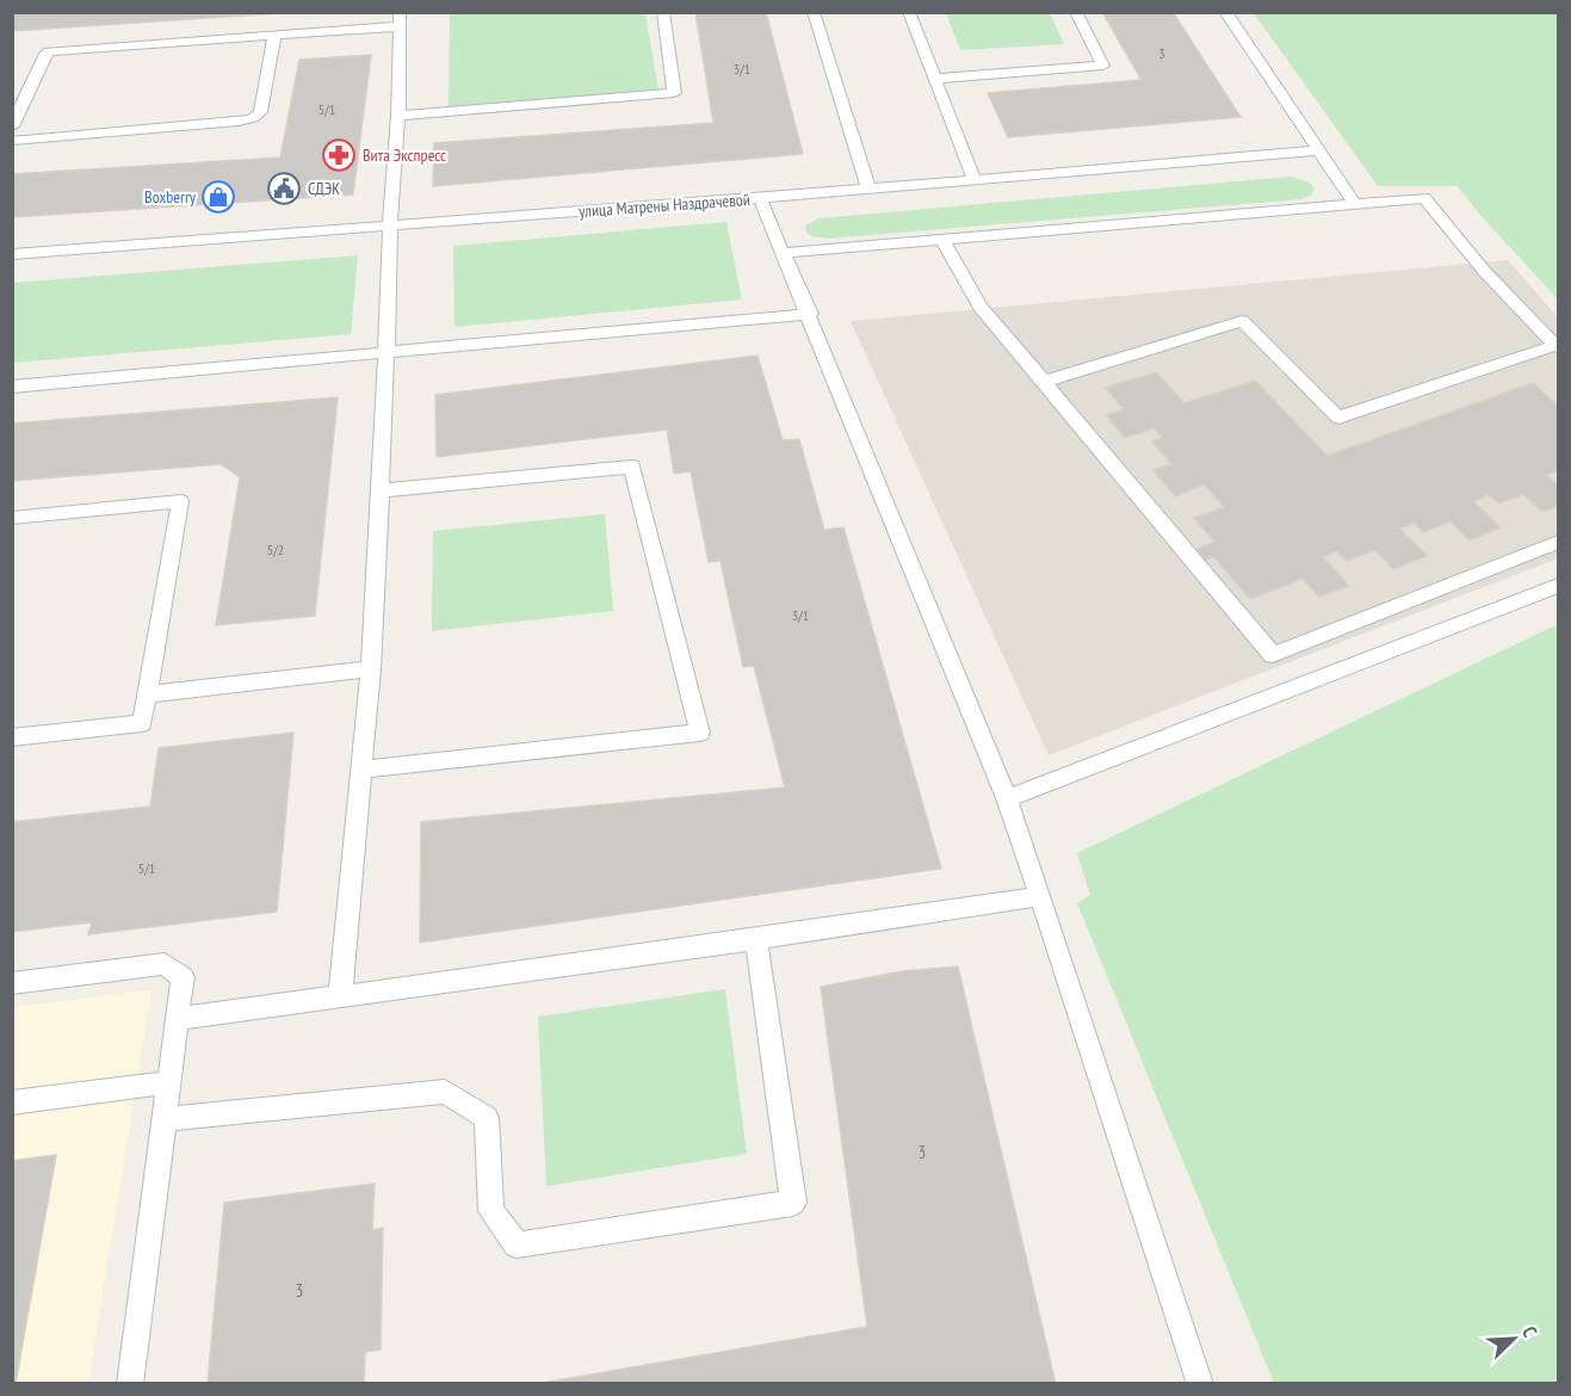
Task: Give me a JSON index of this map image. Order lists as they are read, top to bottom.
{
  "streets": {
    "lane": ["улица Матрены Наздрачевой"]
  },
  "places": {
    "pharmacy": ["Вита Экспресс"],
    "public building": ["СДЭК"],
    "shop": ["Boxberry"]
  },
  "house_numbers": [
    "3",
    "3/1",
    "5/1",
    "5/2",
    "3/1",
    "5/1",
    "3",
    "3"
  ],
  "north": "top right"
}
